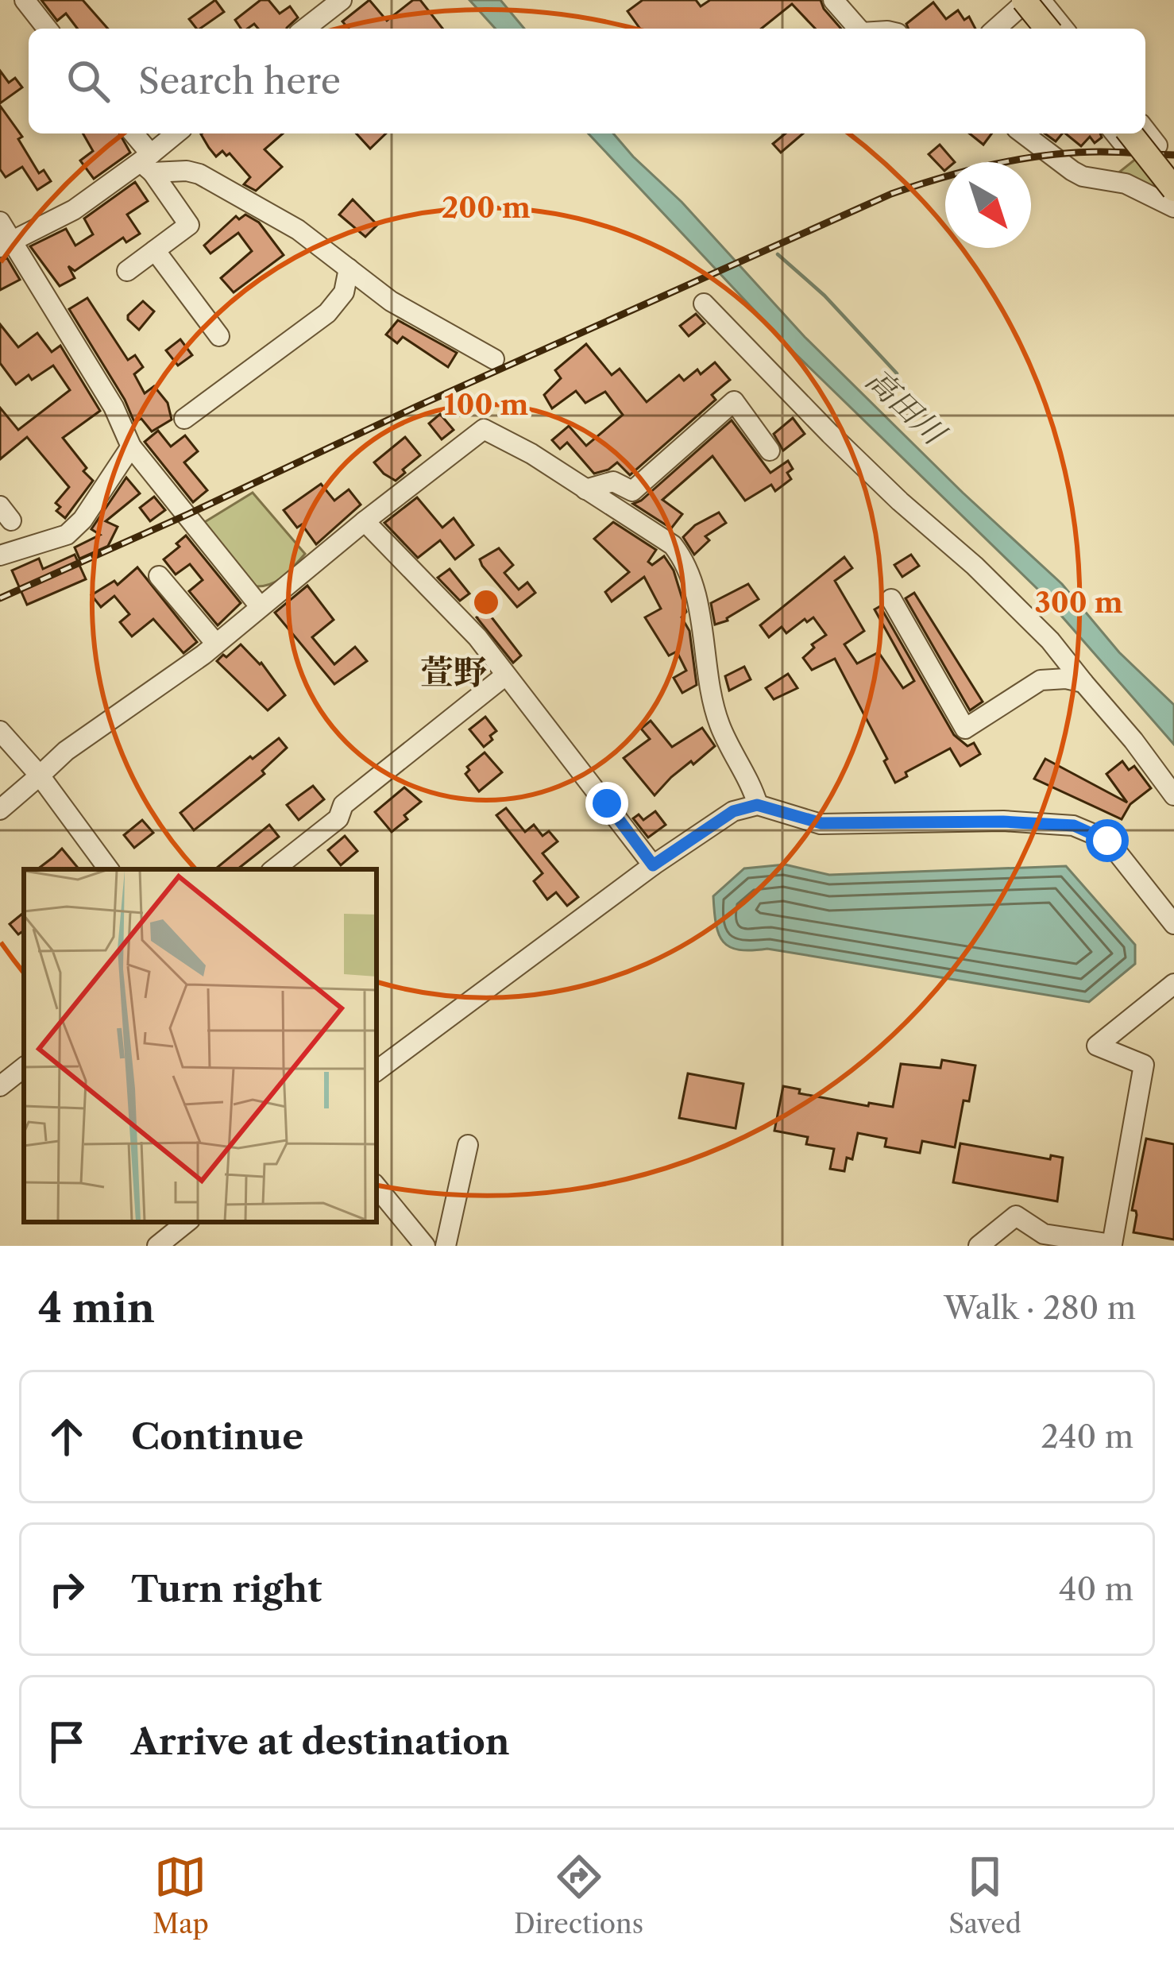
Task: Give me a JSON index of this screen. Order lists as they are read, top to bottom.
{
  "districts": ["萱野"],
  "water": ["高田川"],
  "north": "bottom right",
  "page": {
    "search": "Search here",
    "heading": ["4 min", "Walk · 280 m"],
    "list": [
      ["Continue", "240 m"],
      ["Turn right", "40 m"],
      "Arrive at destination"
    ],
    "nav": ["Map", "Directions", "Saved"]
  },
  "rings": ["200 m", "100 m", "300 m"]
}
